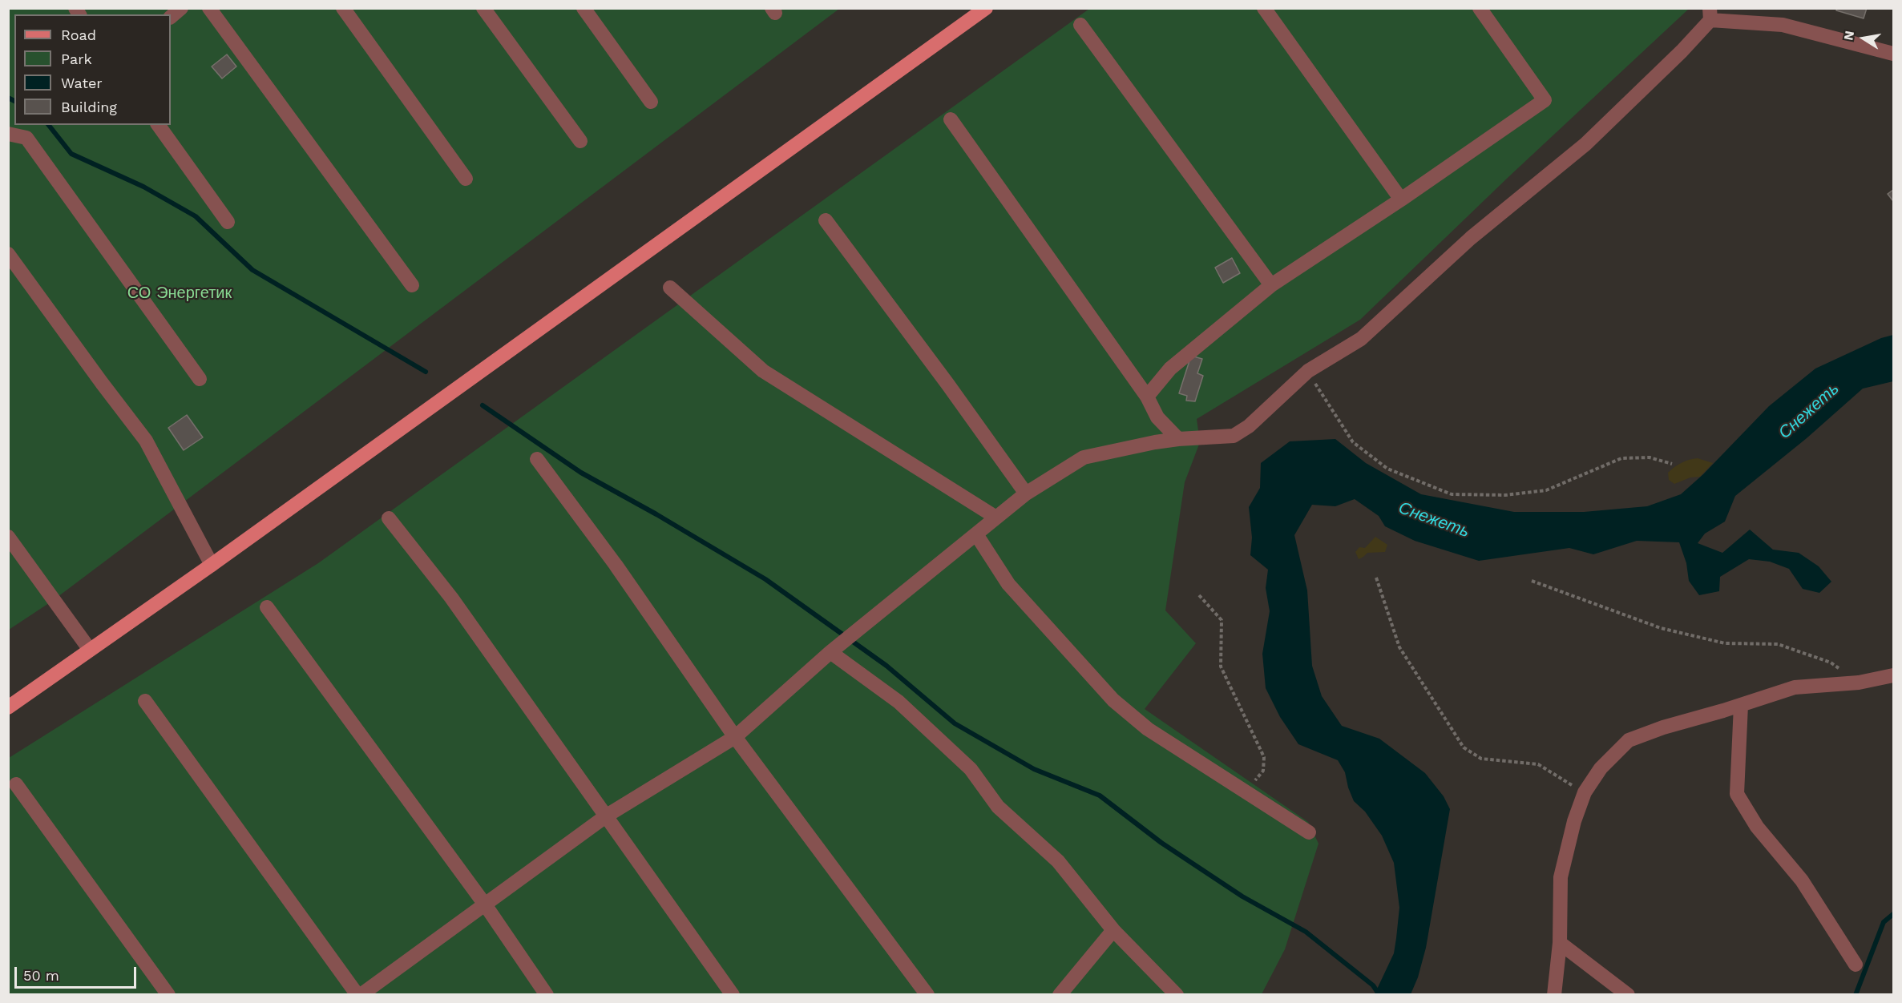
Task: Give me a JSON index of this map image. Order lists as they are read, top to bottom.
{
  "water": ["Снежеть"],
  "parks": ["СО Энергетик"],
  "legend": [
    "Road",
    "Park",
    "Water",
    "Building"
  ],
  "scale_bar": "50 m",
  "north": "left"
}
